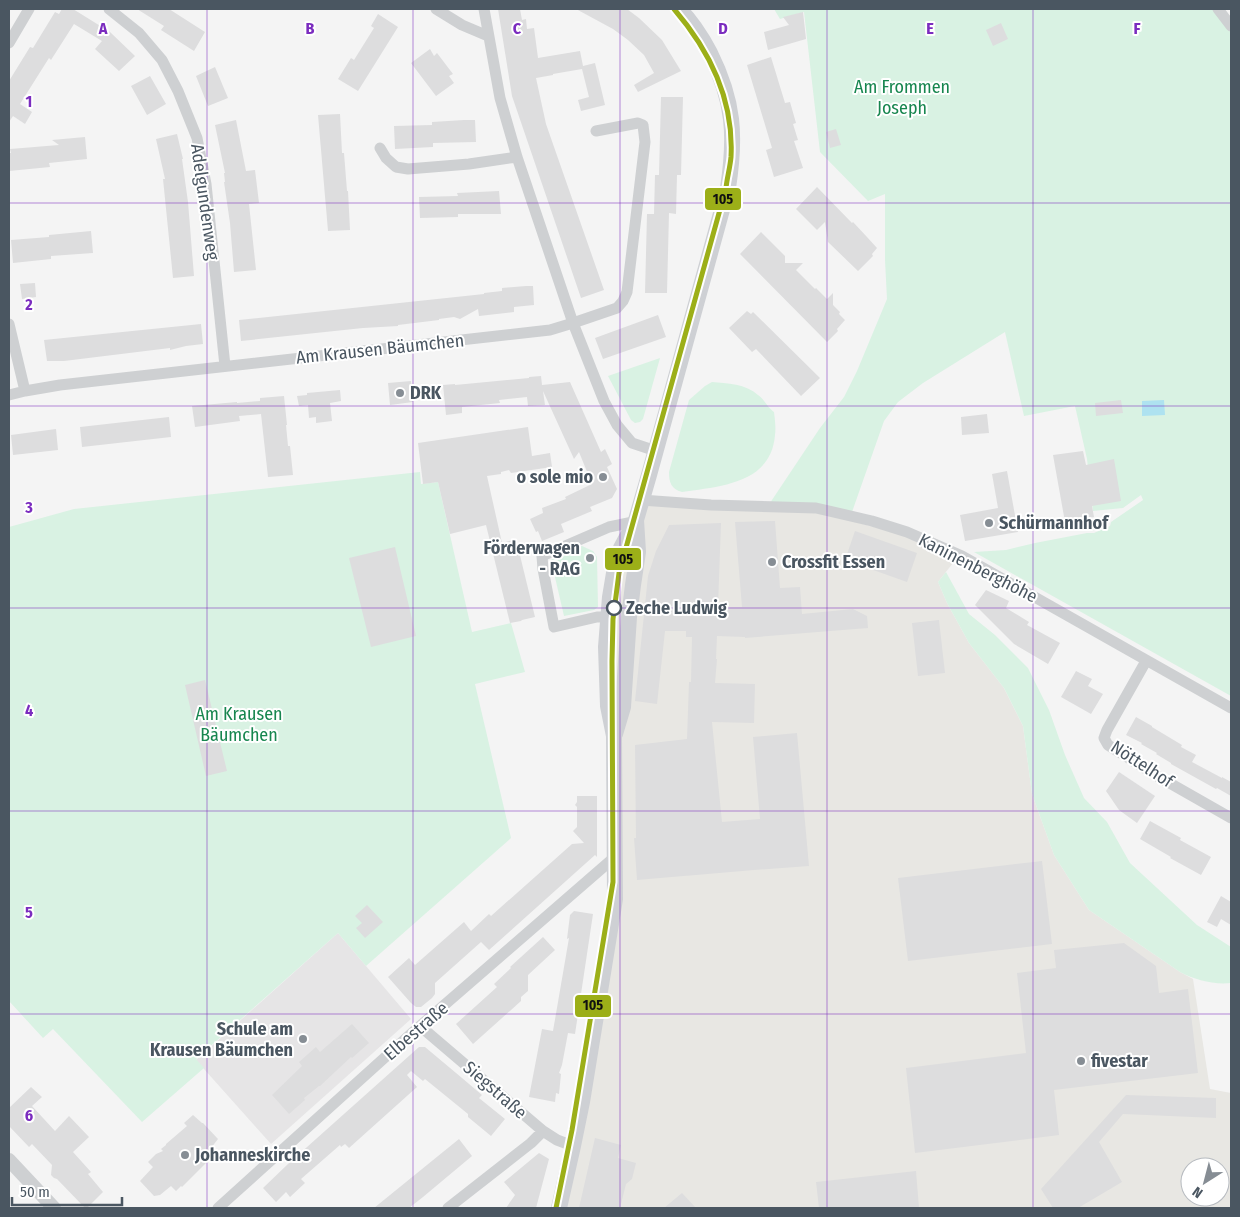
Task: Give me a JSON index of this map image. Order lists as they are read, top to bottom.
{
  "streets": {
    "street": [
      "Adelgundenweg",
      "Am Krausen Bäumchen",
      "Kaninenberghöhe",
      "Nöttelhof",
      "Elbestraße",
      "Siegstraße"
    ]
  },
  "crossings": [
    ["Adelgundenweg", "Am Krausen Bäumchen"],
    ["Kaninenberghöhe", "Nöttelhof"],
    ["Elbestraße", "Siegstraße"]
  ],
  "parks": ["Am Frommen Joseph", "Am Krausen Bäumchen"],
  "places": [
    "DRK",
    "o sole mio",
    "Schürmannhof",
    "Förderwagen - RAG",
    "Crossfit Essen",
    "Zeche Ludwig",
    "Schule am Krausen Bäumchen",
    "fivestar",
    "Johanneskirche"
  ],
  "lines": ["transit line 105"],
  "scale_bar": "50 m",
  "north": "bottom left",
  "grid": {
    "columns": [
      "A",
      "B",
      "C",
      "D",
      "E",
      "F"
    ],
    "rows": [
      "1",
      "2",
      "3",
      "4",
      "5",
      "6"
    ]
  }
}
